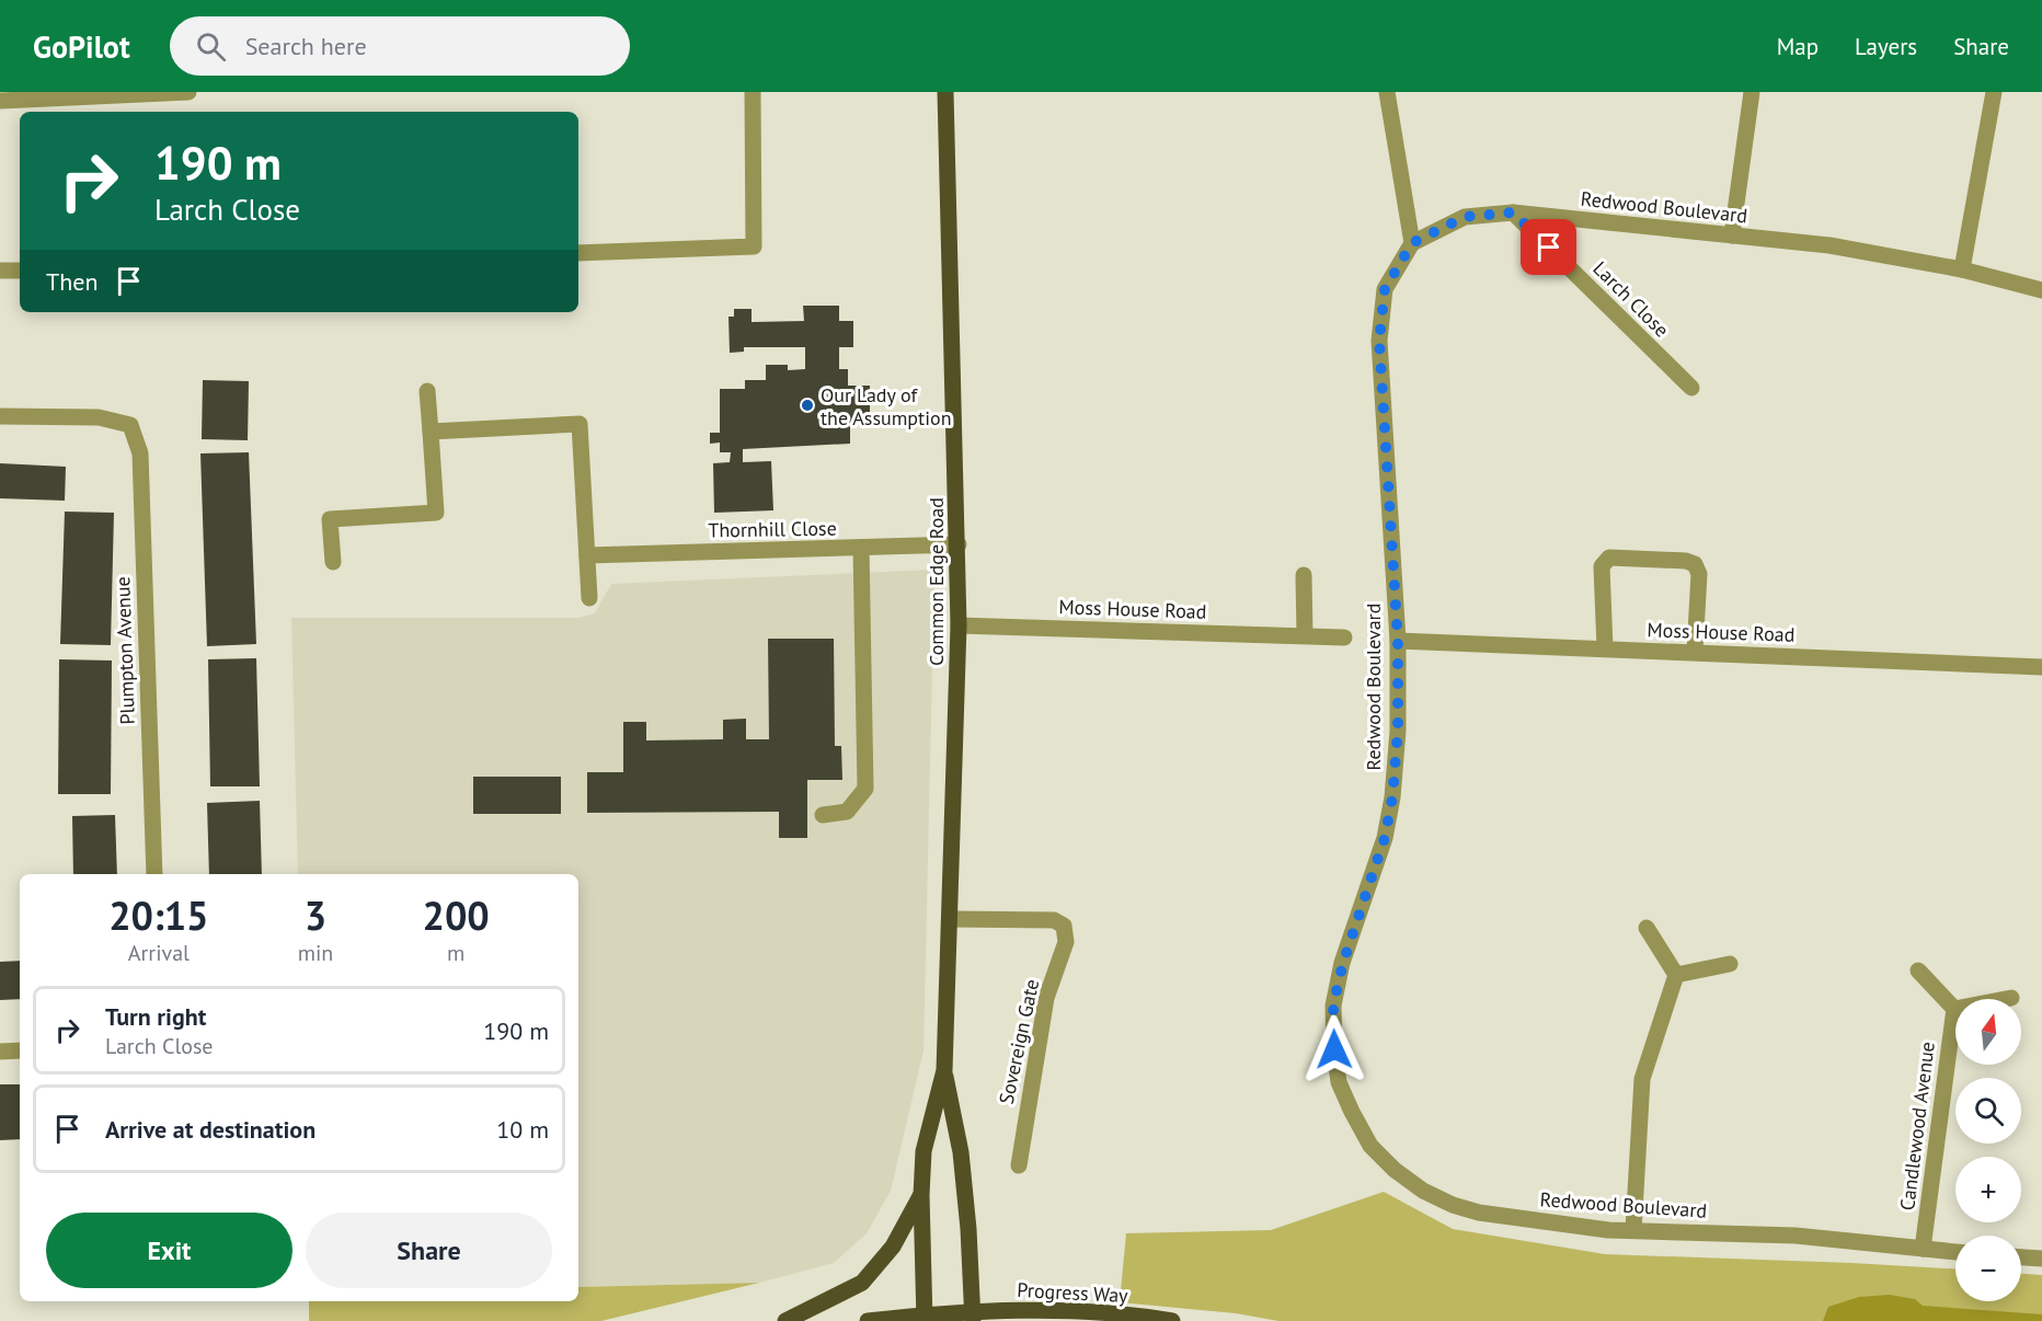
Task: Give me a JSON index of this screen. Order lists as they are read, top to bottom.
{
  "streets": {
    "main road": ["Common Edge Road", "Progress Way"],
    "street": [
      "Redwood Boulevard",
      "Larch Close",
      "Thornhill Close",
      "Moss House Road",
      "Plumpton Avenue",
      "Sovereign Gate",
      "Candlewood Avenue"
    ]
  },
  "crossings": [
    ["Redwood Boulevard", "Larch Close"],
    ["Redwood Boulevard", "Moss House Road"],
    ["Redwood Boulevard", "Candlewood Avenue"],
    ["Thornhill Close", "Common Edge Road"],
    ["Common Edge Road", "Moss House Road"],
    ["Common Edge Road", "Sovereign Gate"],
    ["Common Edge Road", "Progress Way"]
  ],
  "places": ["Our Lady of the Assumption"],
  "north": "top",
  "page": {
    "header": "GoPilot",
    "search": "Search here",
    "nav": ["Map", "Layers", "Share"],
    "turn": ["190 m", "Larch Close"],
    "then": "Then",
    "eta": [
      "20:15",
      "Arrival",
      "3",
      "min",
      "200",
      "m"
    ],
    "list": [
      {
        "name": "Turn right",
        "note": "Larch Close",
        "value": "190 m"
      },
      {
        "name": "Arrive at destination",
        "value": "10 m"
      }
    ],
    "map_buttons": ["+", "−"],
    "buttons": ["Exit", "Share"]
  }
}
